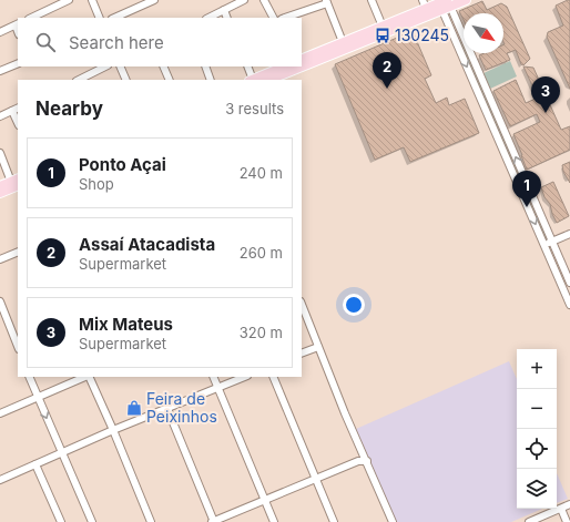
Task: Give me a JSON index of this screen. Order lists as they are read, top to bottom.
{
  "places": {
    "bus stop": ["130245"],
    "shop": ["Feira de Peixinhos"]
  },
  "north": "bottom right",
  "page": {
    "search": "Search here",
    "pins": ["2", "3", "1"],
    "heading": ["Nearby", "3 results"],
    "list": [
      {
        "mark": "1",
        "name": "Ponto Açai",
        "note": "Shop",
        "value": "240 m"
      },
      {
        "mark": "2",
        "name": "Assaí Atacadista",
        "note": "Supermarket",
        "value": "260 m"
      },
      {
        "mark": "3",
        "name": "Mix Mateus",
        "note": "Supermarket",
        "value": "320 m"
      }
    ],
    "map_buttons": ["+", "−"]
  }
}
